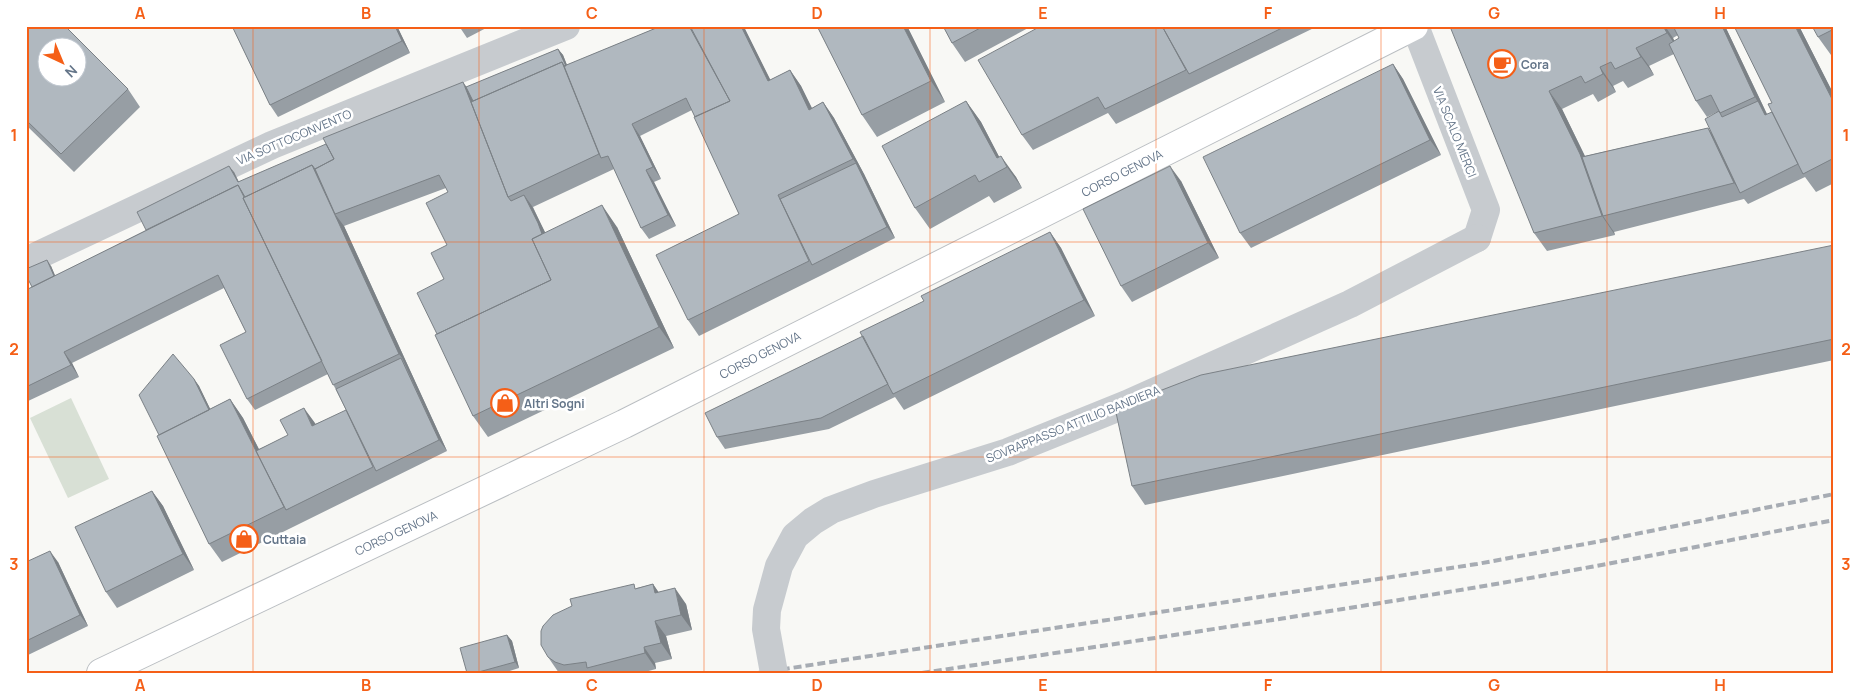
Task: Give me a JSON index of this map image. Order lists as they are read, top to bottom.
{
  "streets": {
    "main road": ["CORSO GENOVA"],
    "street": ["VIA SCALO MERCI", "VIA SOTTOCONVENTO", "SOVRAPPASSO ATTILIO BANDIERA"]
  },
  "crossings": [
    ["VIA SCALO MERCI", "CORSO GENOVA"],
    ["VIA SCALO MERCI", "SOVRAPPASSO ATTILIO BANDIERA"]
  ],
  "places": {
    "cafe": ["Cora"],
    "shop": ["Altri Sogni", "Cuttaia"]
  },
  "north": "bottom right",
  "grid": {
    "columns": [
      "A",
      "B",
      "C",
      "D",
      "E",
      "F",
      "G",
      "H"
    ],
    "rows": ["1", "2", "3"]
  }
}
